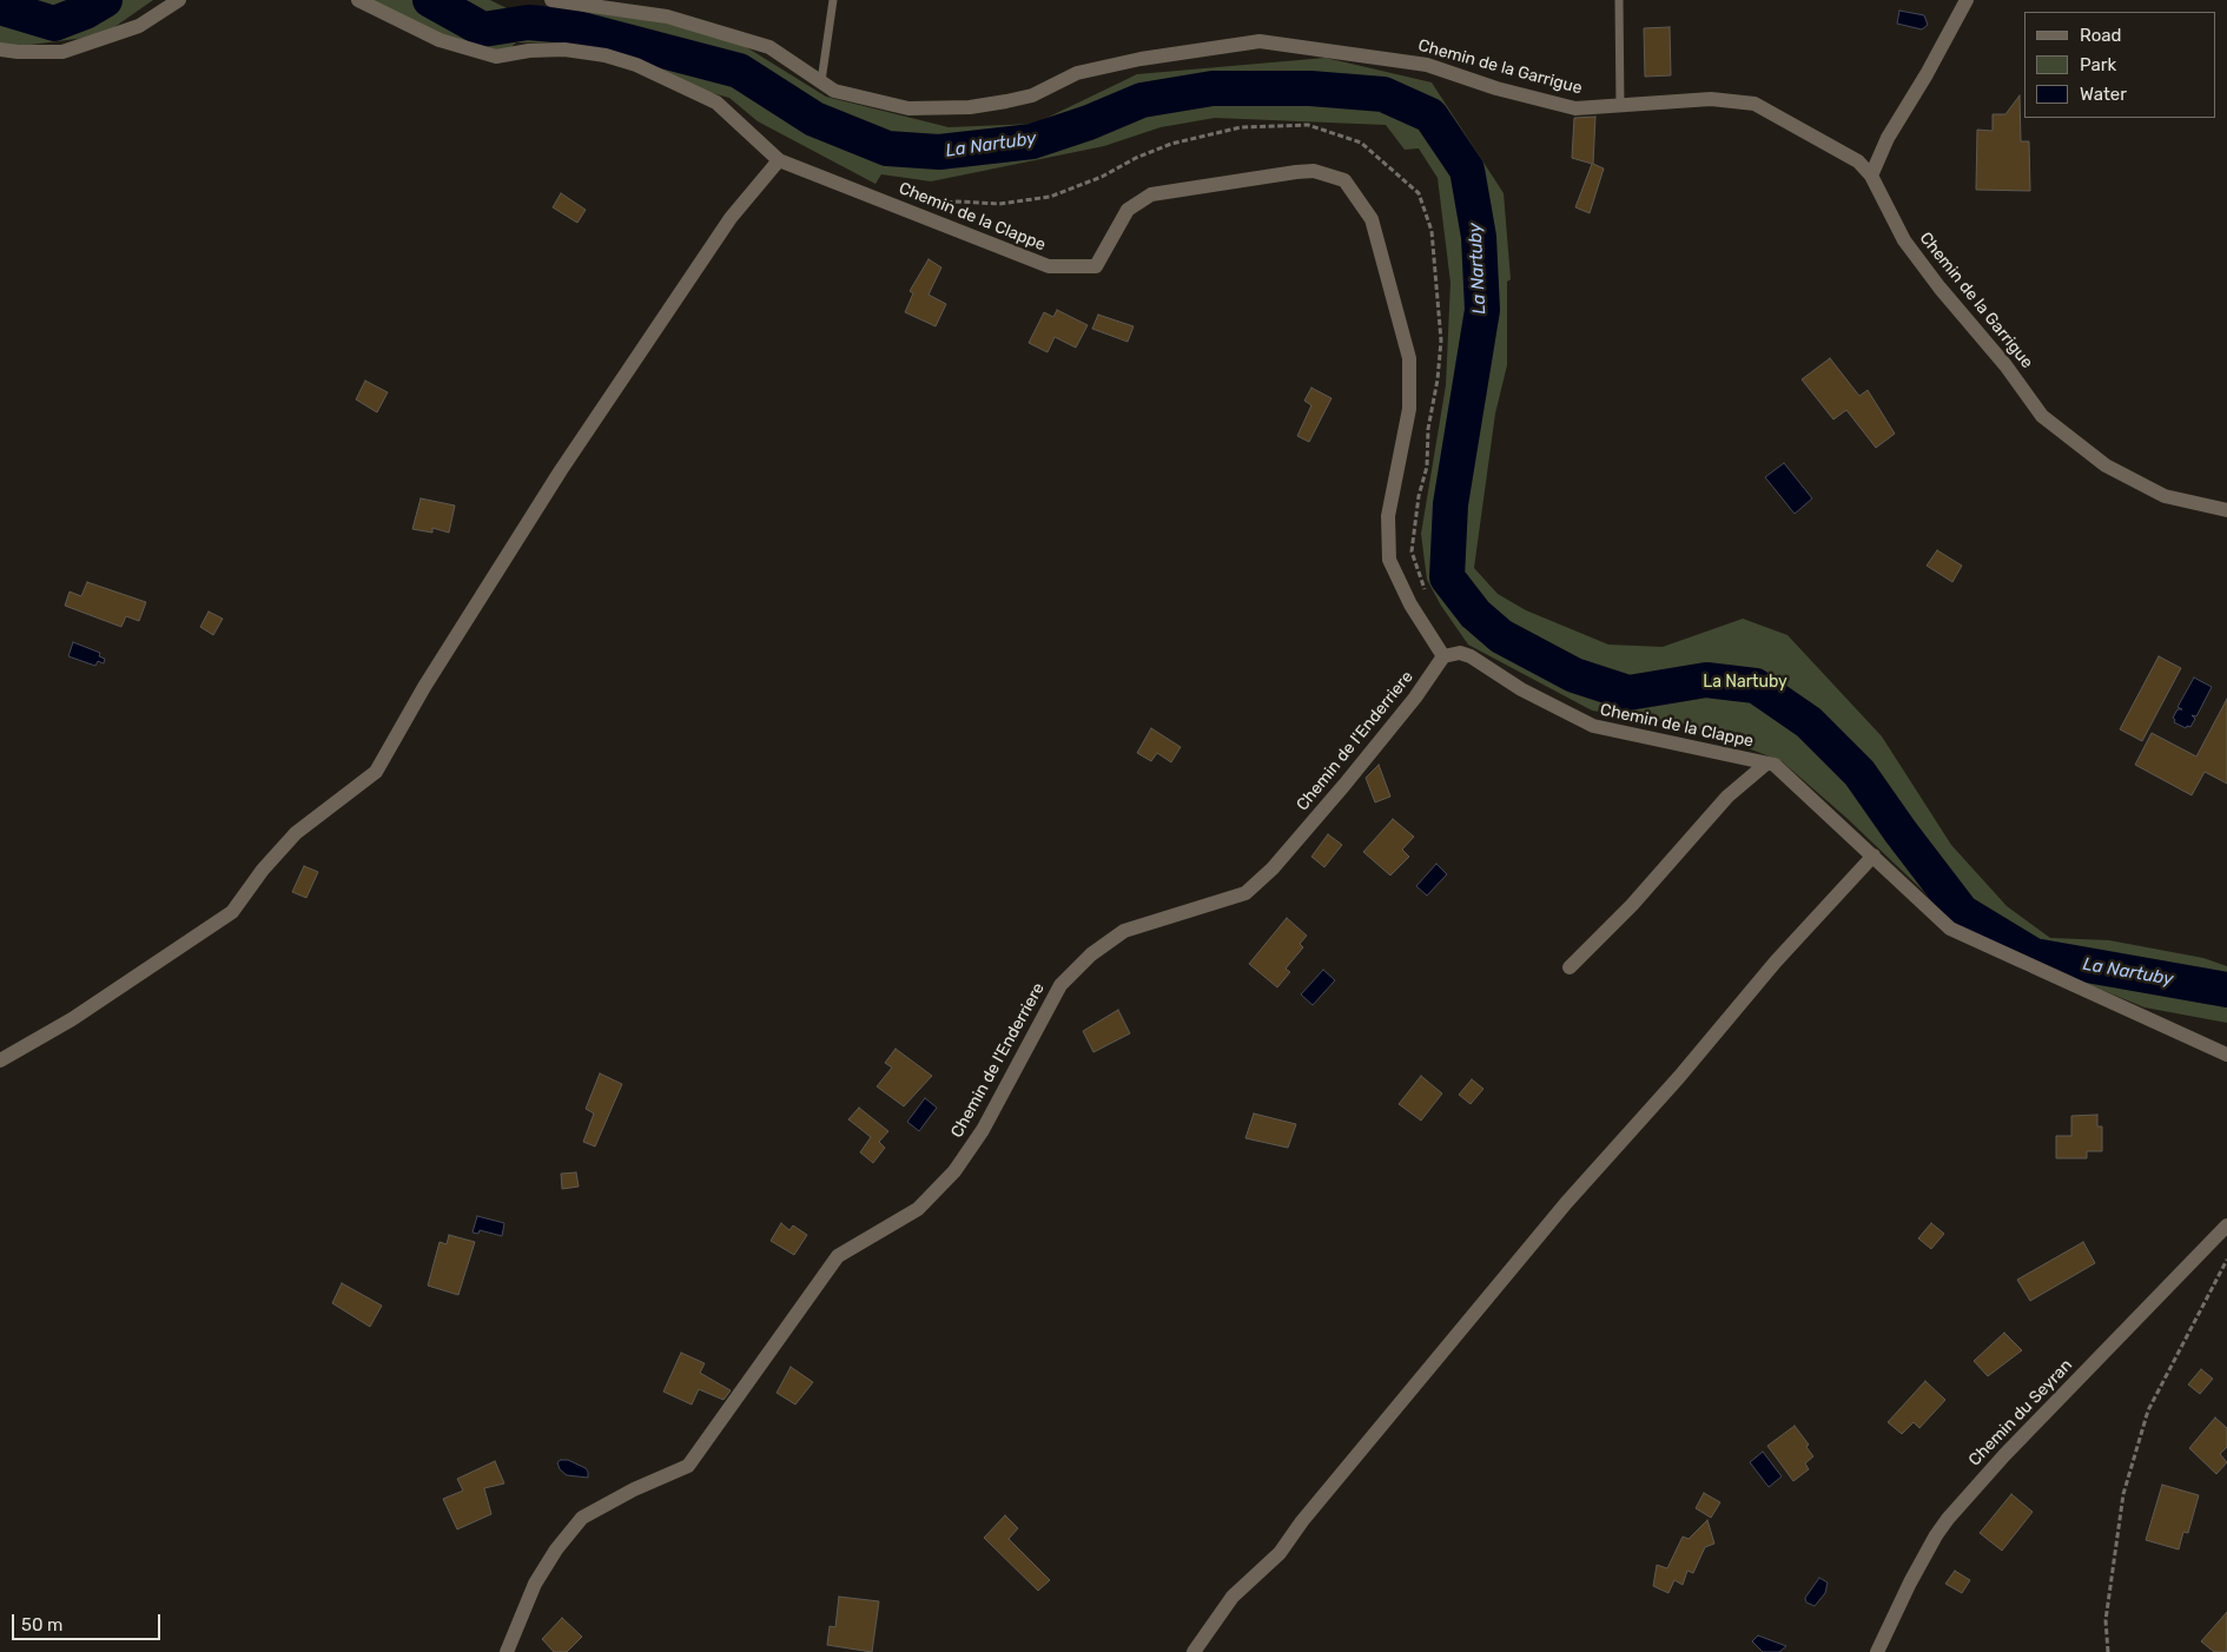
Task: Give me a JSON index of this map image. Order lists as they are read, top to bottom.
{
  "streets": {
    "street": [
      "Chemin de la Garrigue",
      "Chemin de la Clappe",
      "Chemin de l'Enderriere",
      "Chemin du Seyran"
    ]
  },
  "crossings": [
    ["Chemin de la Clappe", "Chemin de l'Enderriere"]
  ],
  "water": ["La Nartuby"],
  "parks": ["La Nartuby"],
  "legend": ["Road", "Park", "Water"],
  "scale_bar": "50 m"
}
